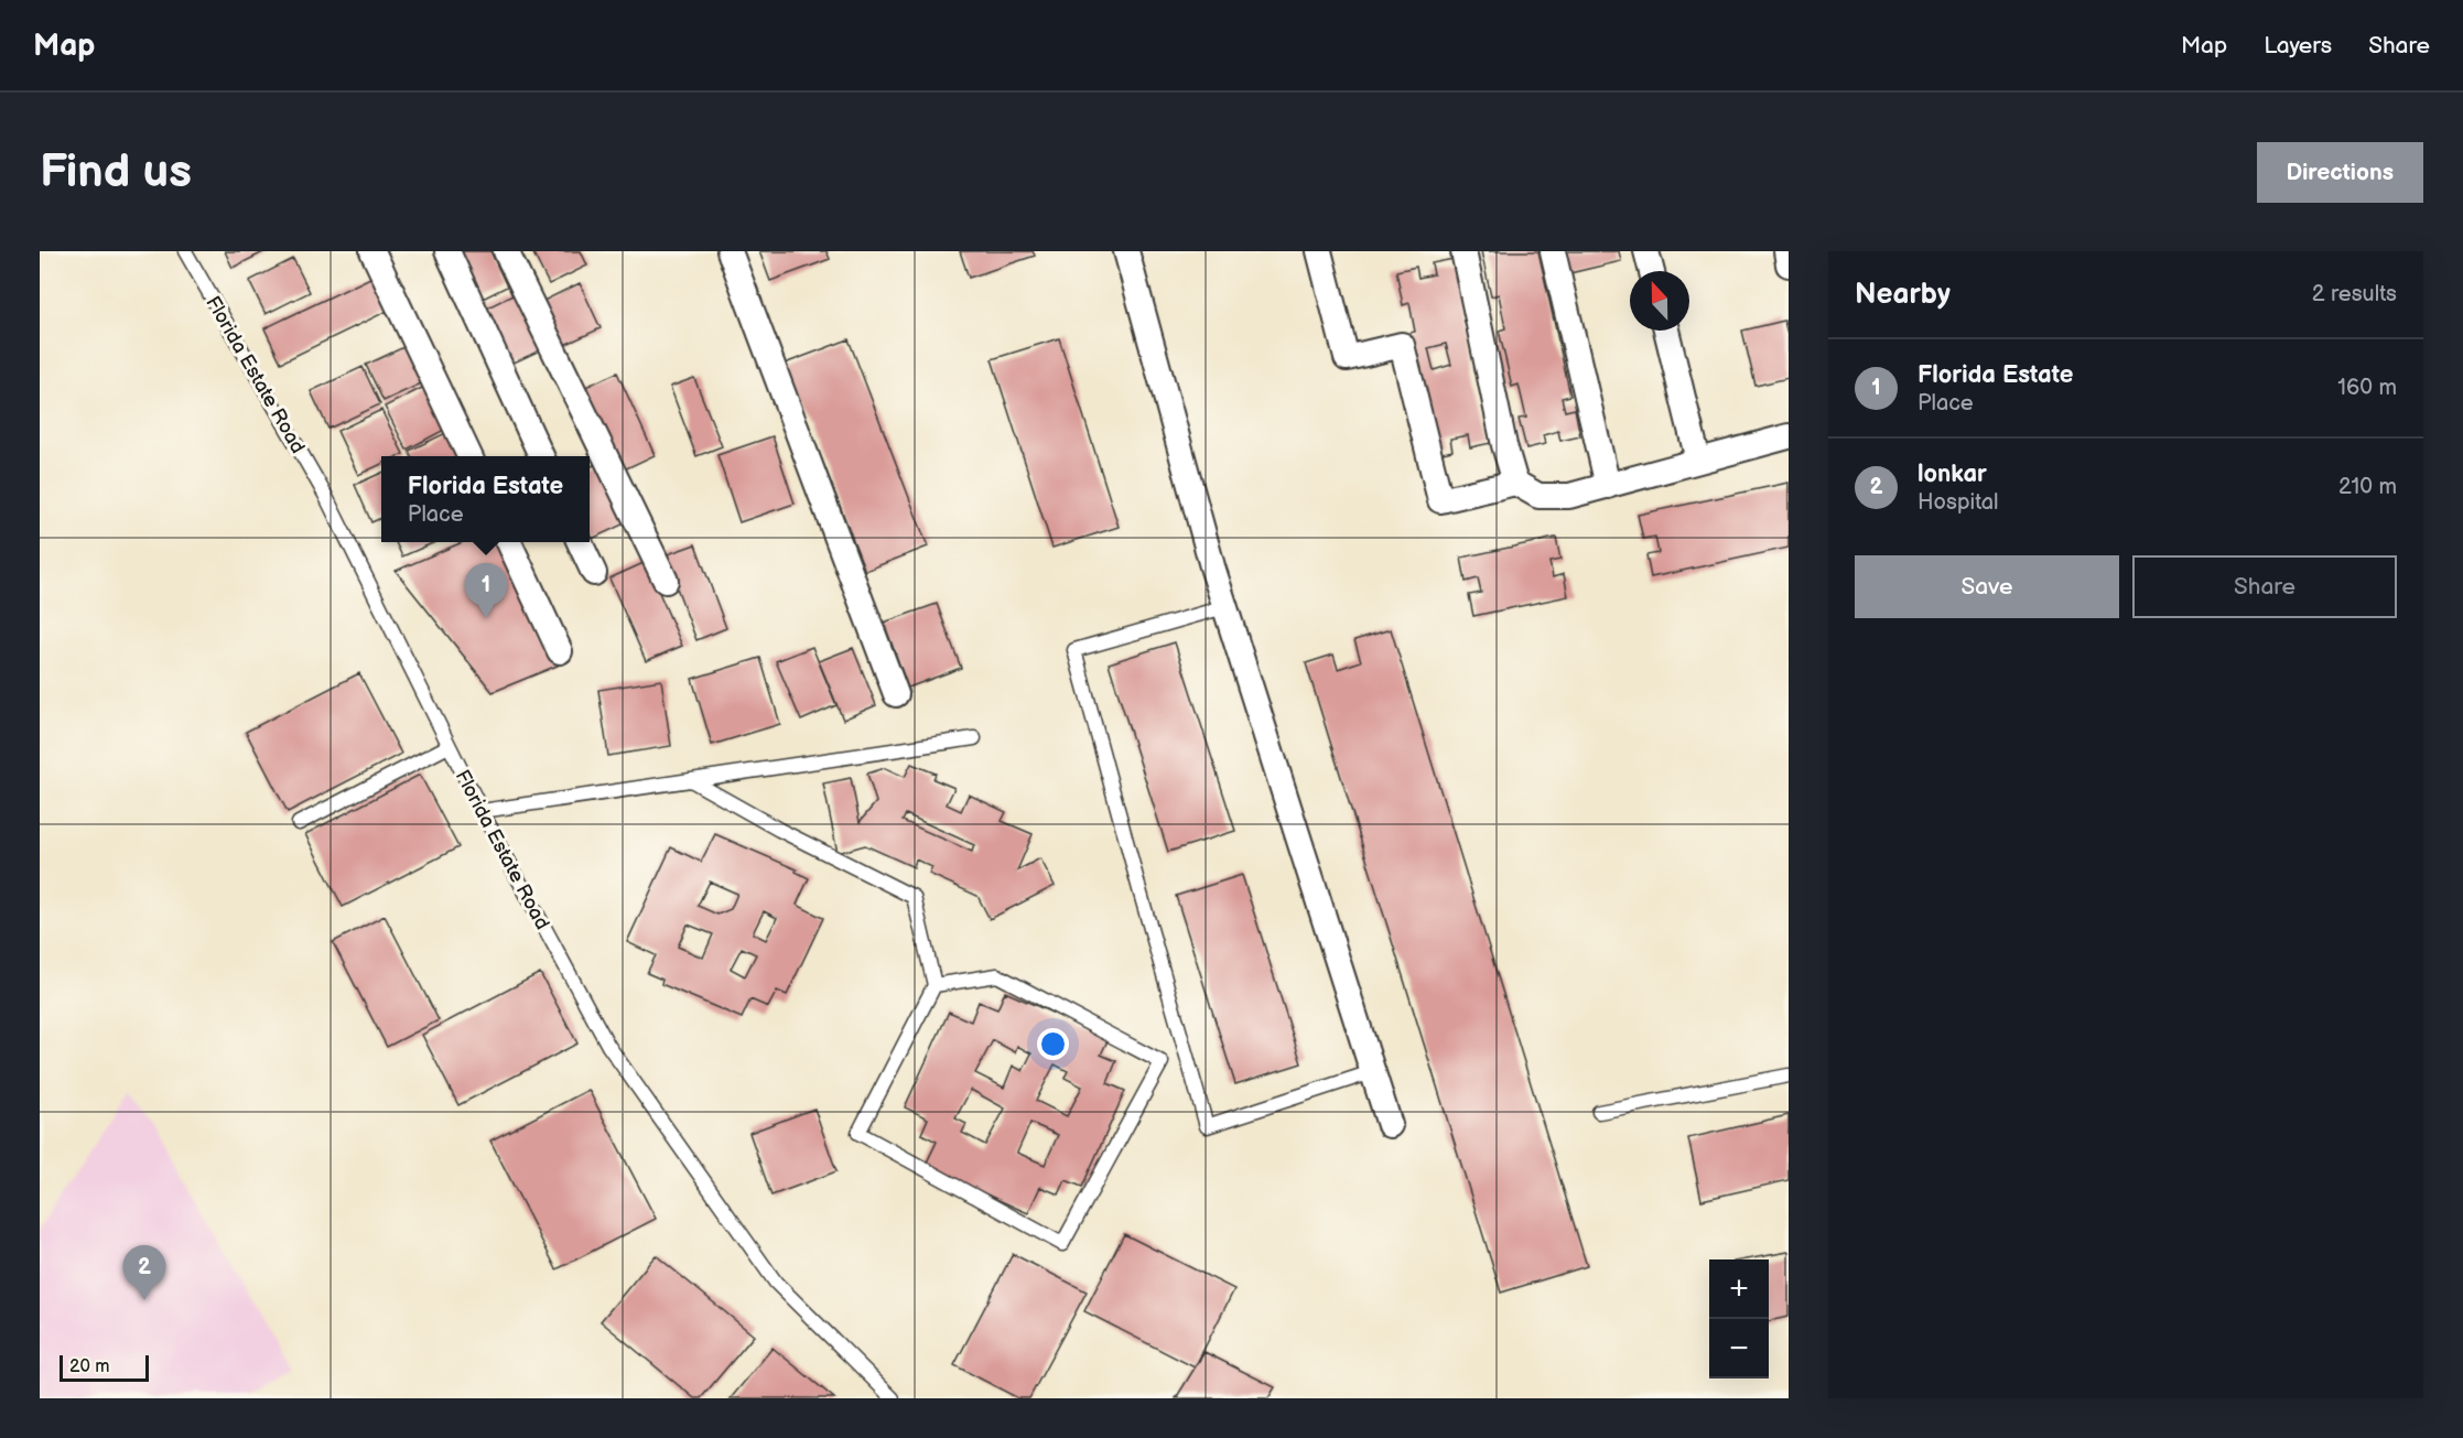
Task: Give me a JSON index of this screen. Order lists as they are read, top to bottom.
{
  "streets": {
    "lane": ["Florida Estate Road"]
  },
  "scale_bar": "20 m",
  "north": "top",
  "page": {
    "header": "Map",
    "nav": ["Map", "Layers", "Share"],
    "buttons": [
      "Directions",
      ["Save", "Share"]
    ],
    "title": "Find us",
    "heading": ["Nearby", "2 results"],
    "list": [
      {
        "mark": "1",
        "name": "Florida Estate",
        "note": "Place",
        "value": "160 m"
      },
      {
        "mark": "2",
        "name": "lonkar",
        "note": "Hospital",
        "value": "210 m"
      }
    ],
    "popup": ["Florida Estate", "Place"],
    "pins": ["1", "2"],
    "map_buttons": ["+", "−"],
    "scale": "20 m"
  }
}
